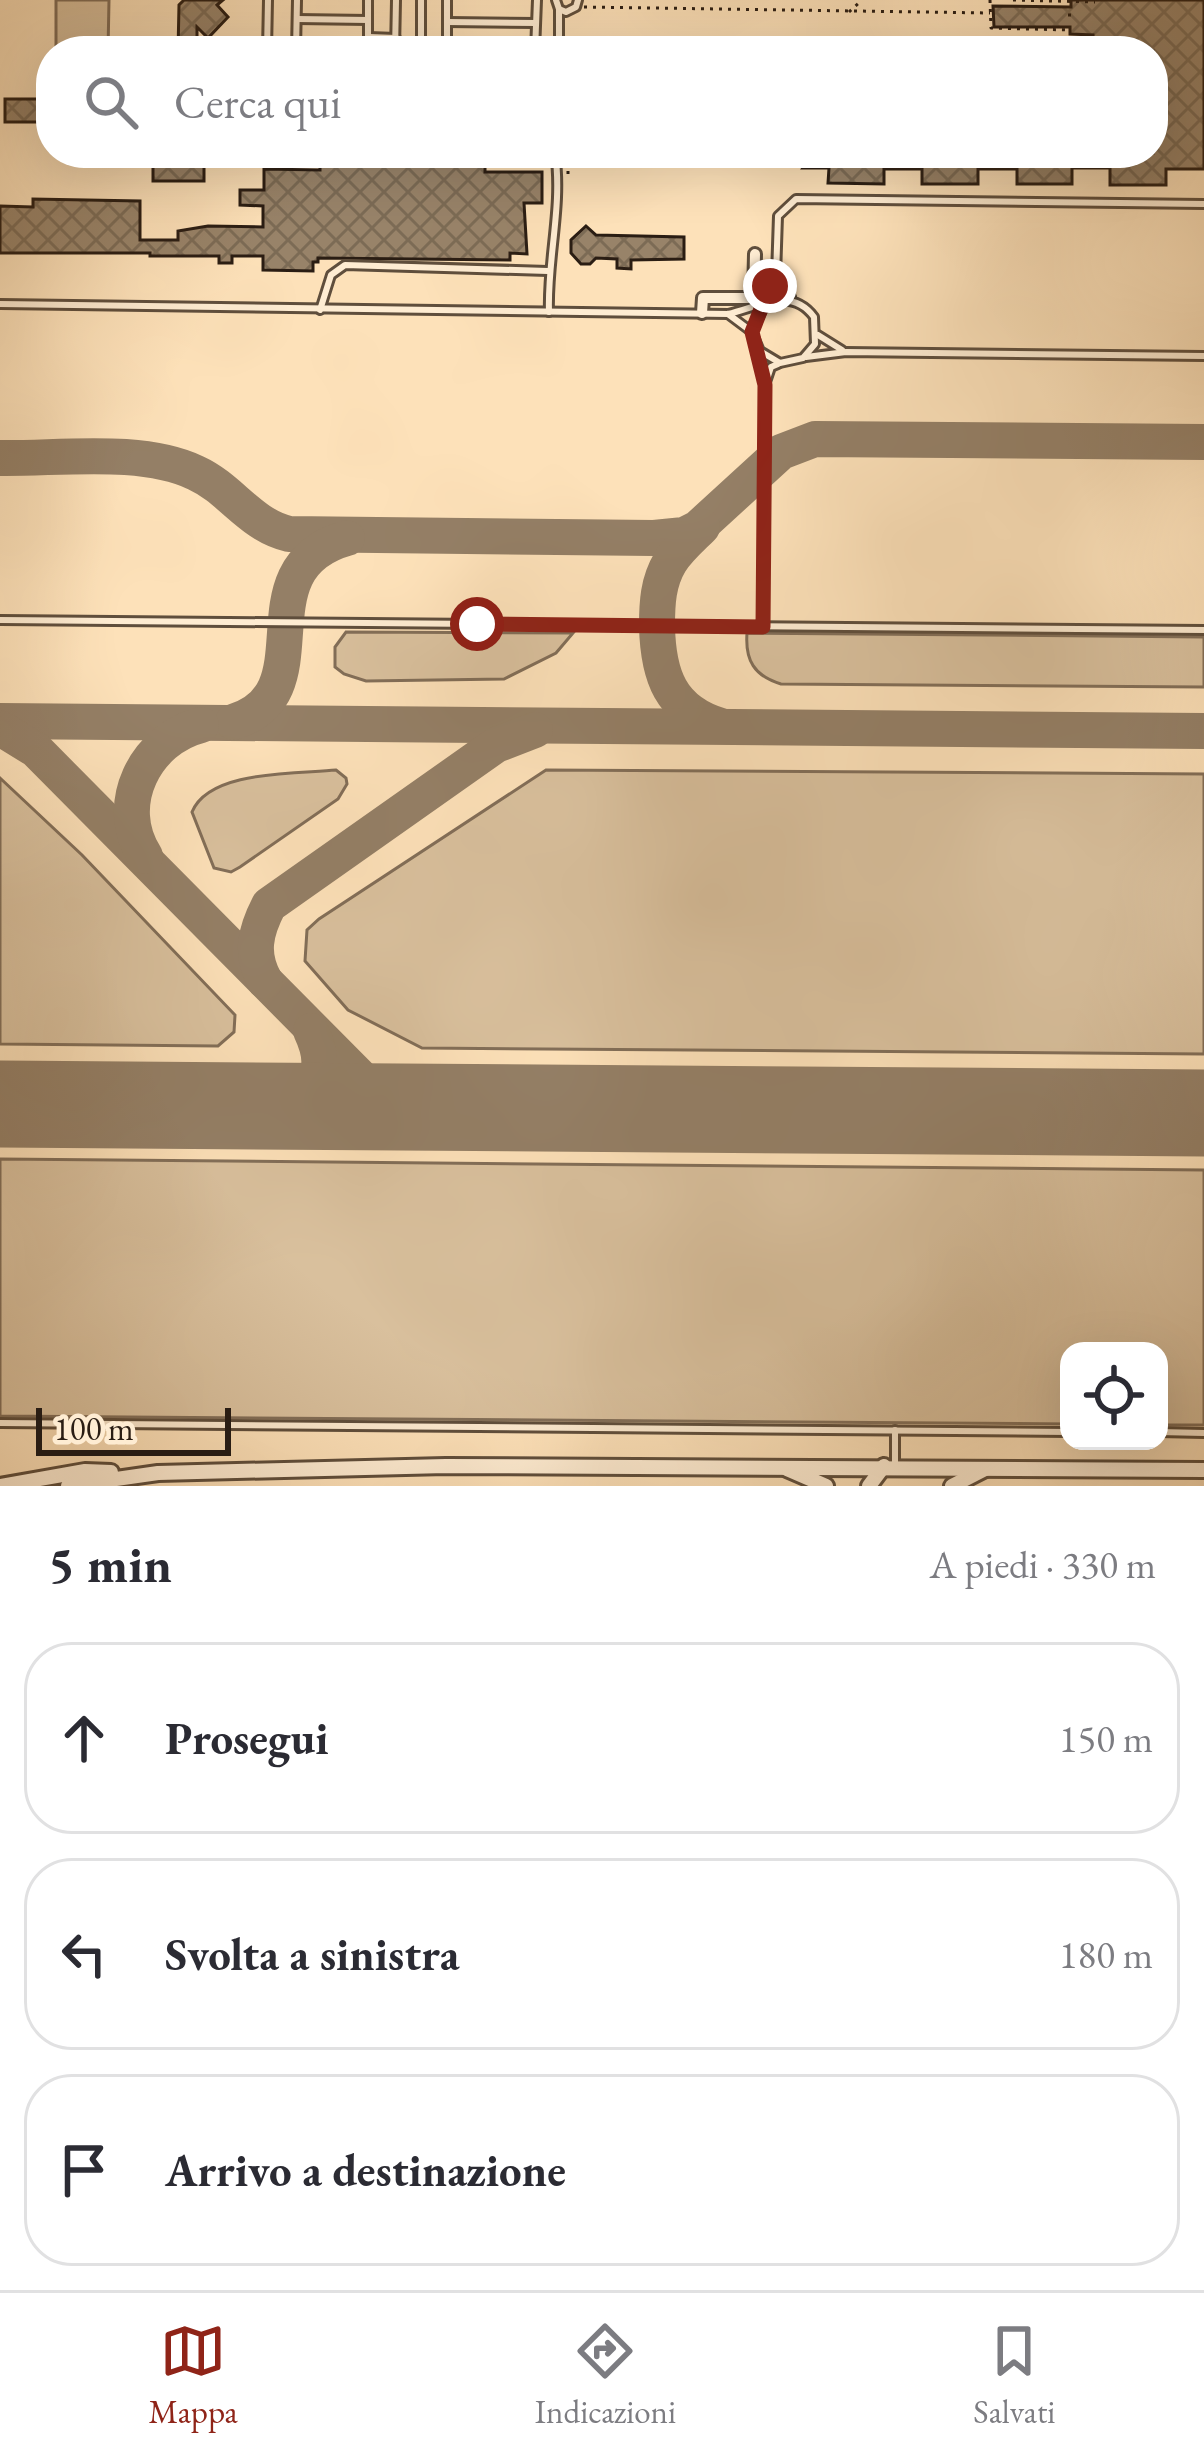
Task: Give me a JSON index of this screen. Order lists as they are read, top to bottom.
{
  "scale_bar": "100 m",
  "page": {
    "search": "Cerca qui",
    "scale": "100 m",
    "heading": ["5 min", "A piedi · 330 m"],
    "list": [
      ["Prosegui", "150 m"],
      ["Svolta a sinistra", "180 m"],
      "Arrivo a destinazione"
    ],
    "nav": ["Mappa", "Indicazioni", "Salvati"]
  }
}
